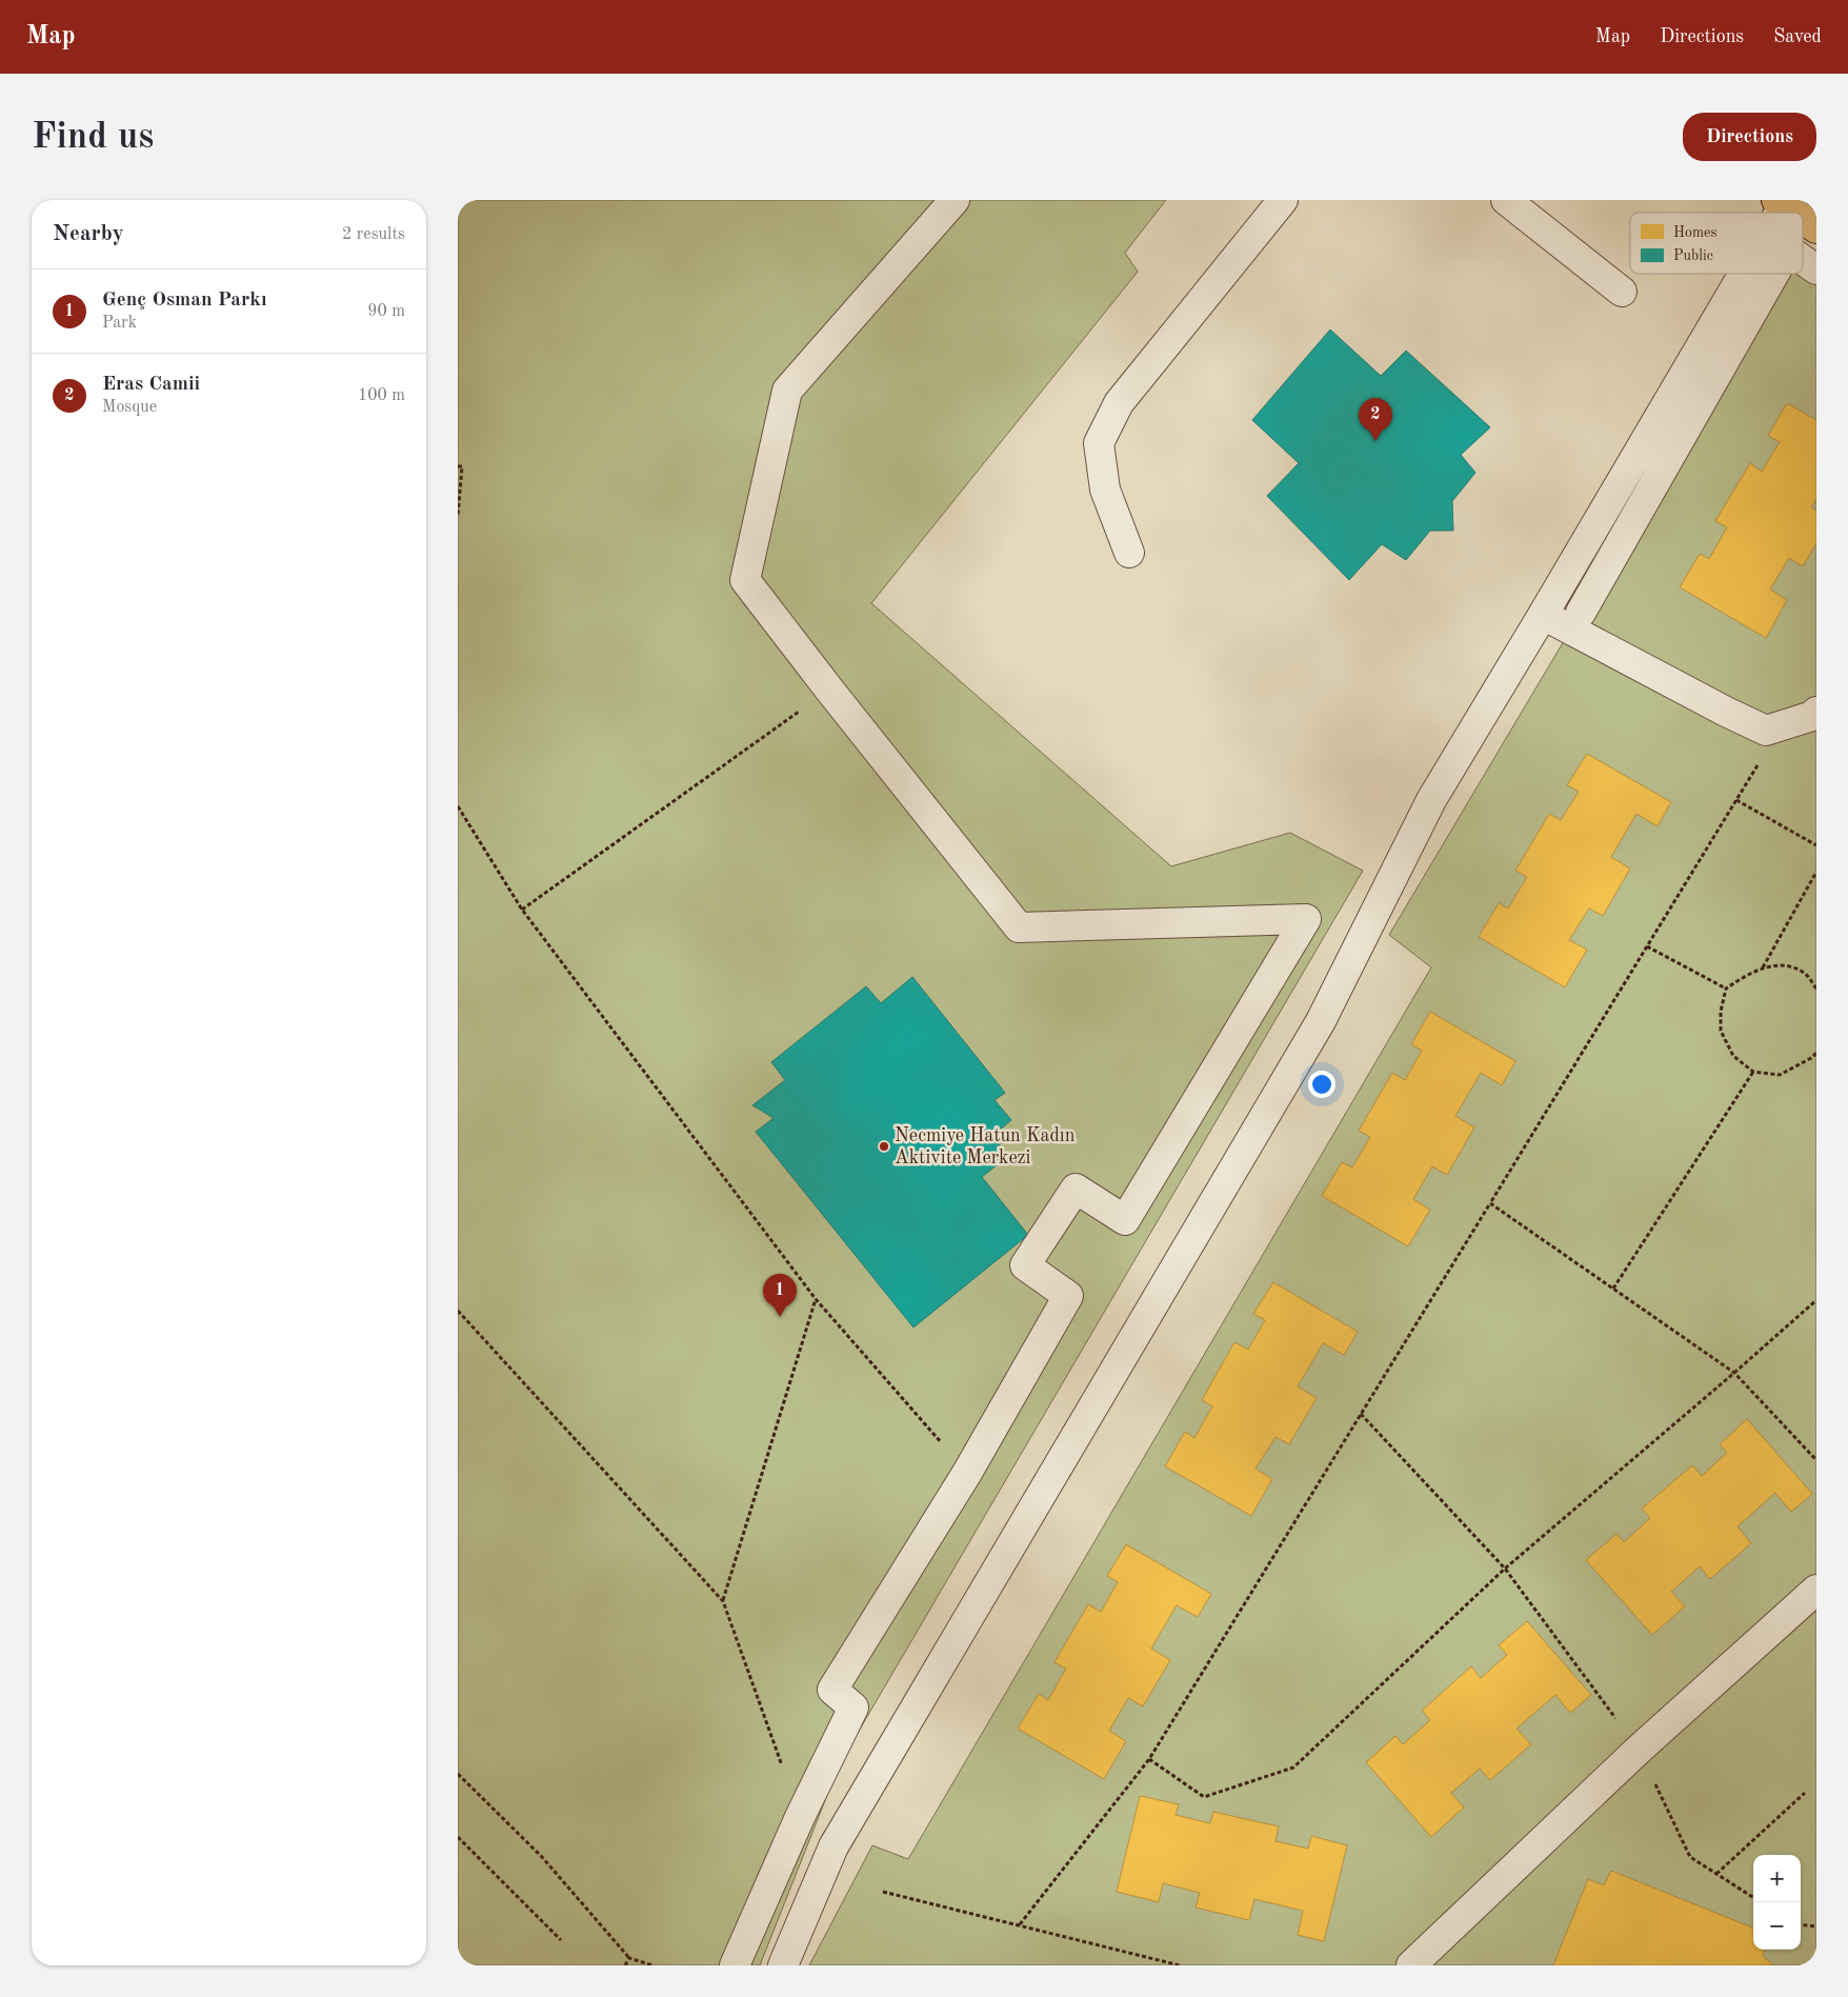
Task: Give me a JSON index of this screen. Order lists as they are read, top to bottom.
{
  "places": ["Necmiye Hatun Kadın Aktivite Merkezi"],
  "legend": ["Homes", "Public"],
  "page": {
    "header": "Map",
    "nav": ["Map", "Directions", "Saved"],
    "buttons": "Directions",
    "title": "Find us",
    "heading": ["Nearby", "2 results"],
    "list": [
      {
        "mark": "1",
        "name": "Genç Osman Parkı",
        "note": "Park",
        "value": "90 m"
      },
      {
        "mark": "2",
        "name": "Eras Camii",
        "note": "Mosque",
        "value": "100 m"
      }
    ],
    "pins": ["2", "1"],
    "map_buttons": ["+", "−"]
  }
}
